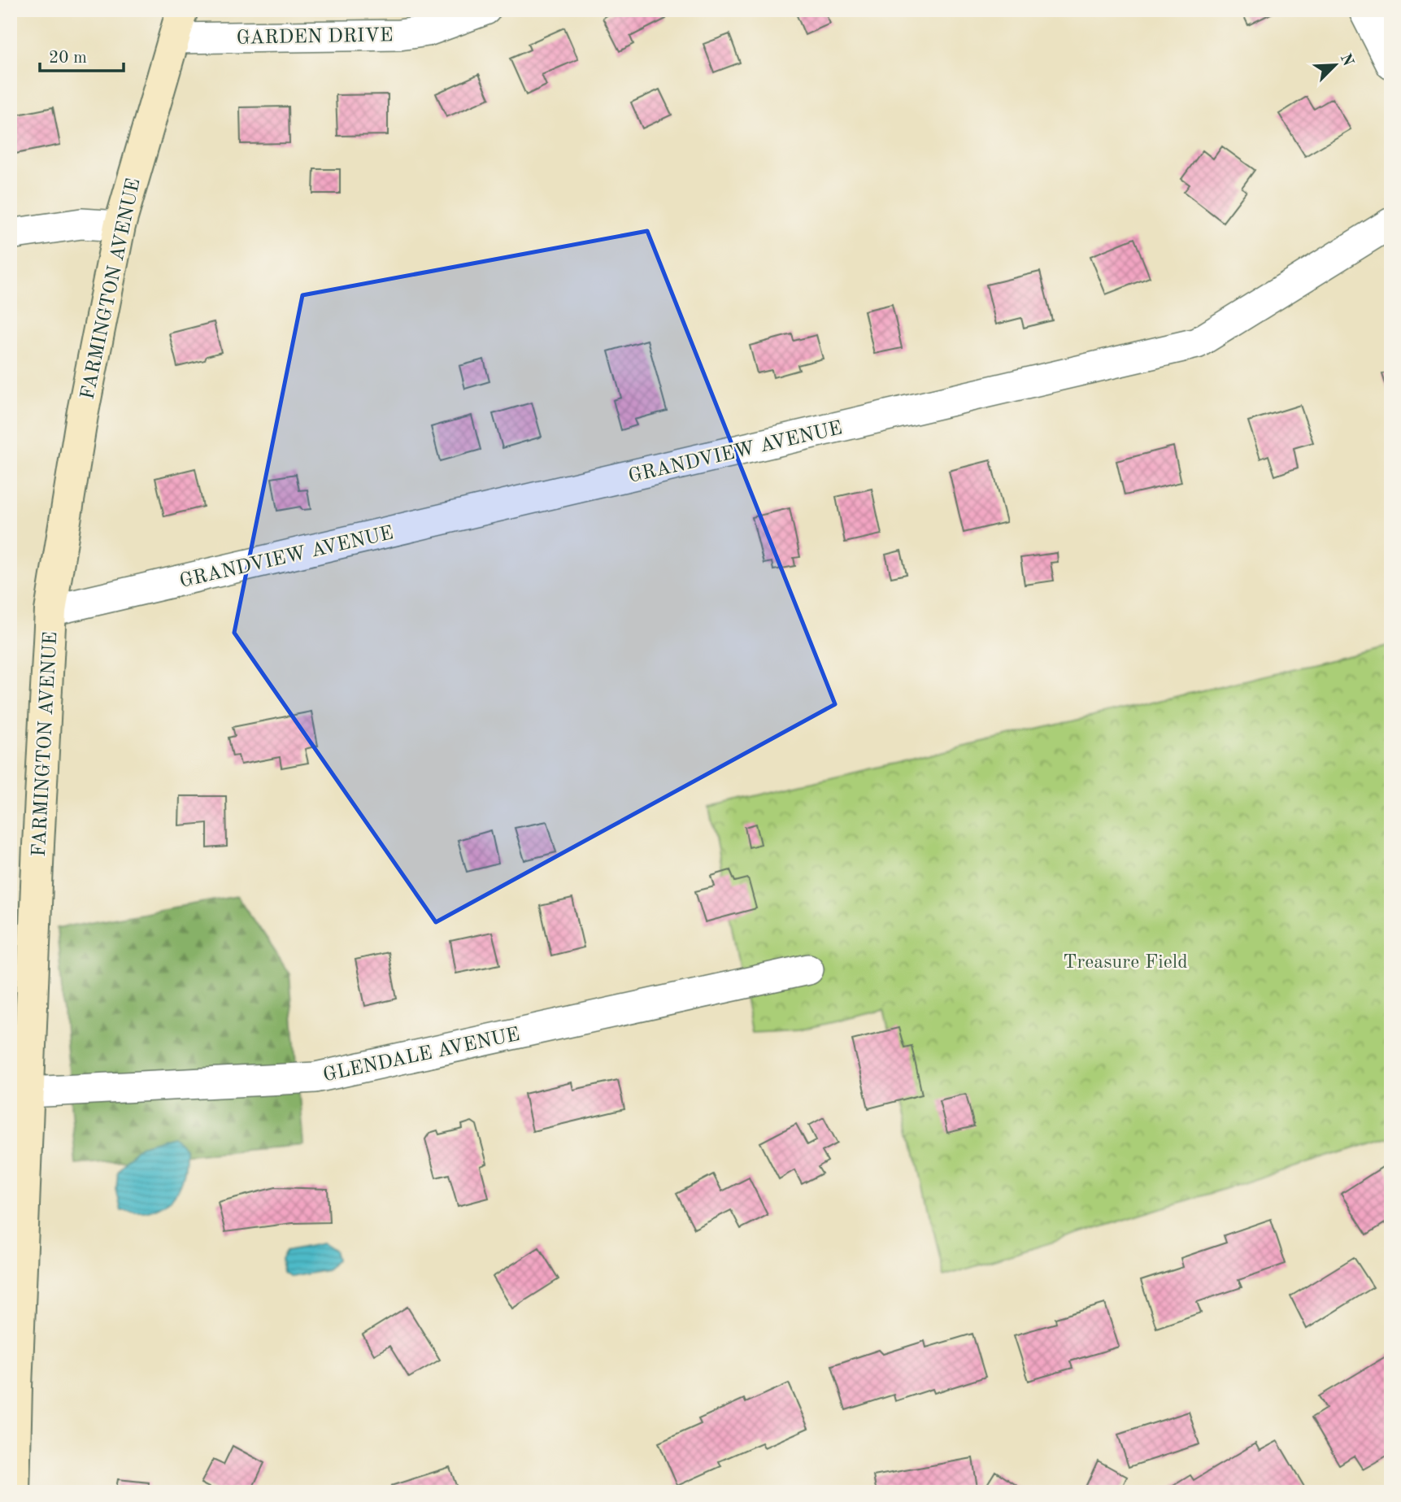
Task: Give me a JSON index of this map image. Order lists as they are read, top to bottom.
{
  "streets": {
    "main road": ["FARMINGTON AVENUE"],
    "street": ["GARDEN DRIVE", "GRANDVIEW AVENUE", "GLENDALE AVENUE"]
  },
  "crossings": [
    ["GARDEN DRIVE", "FARMINGTON AVENUE"],
    ["FARMINGTON AVENUE", "GRANDVIEW AVENUE"],
    ["FARMINGTON AVENUE", "GLENDALE AVENUE"]
  ],
  "parks": ["Treasure Field"],
  "scale_bar": "20 m",
  "north": "top right"
}
